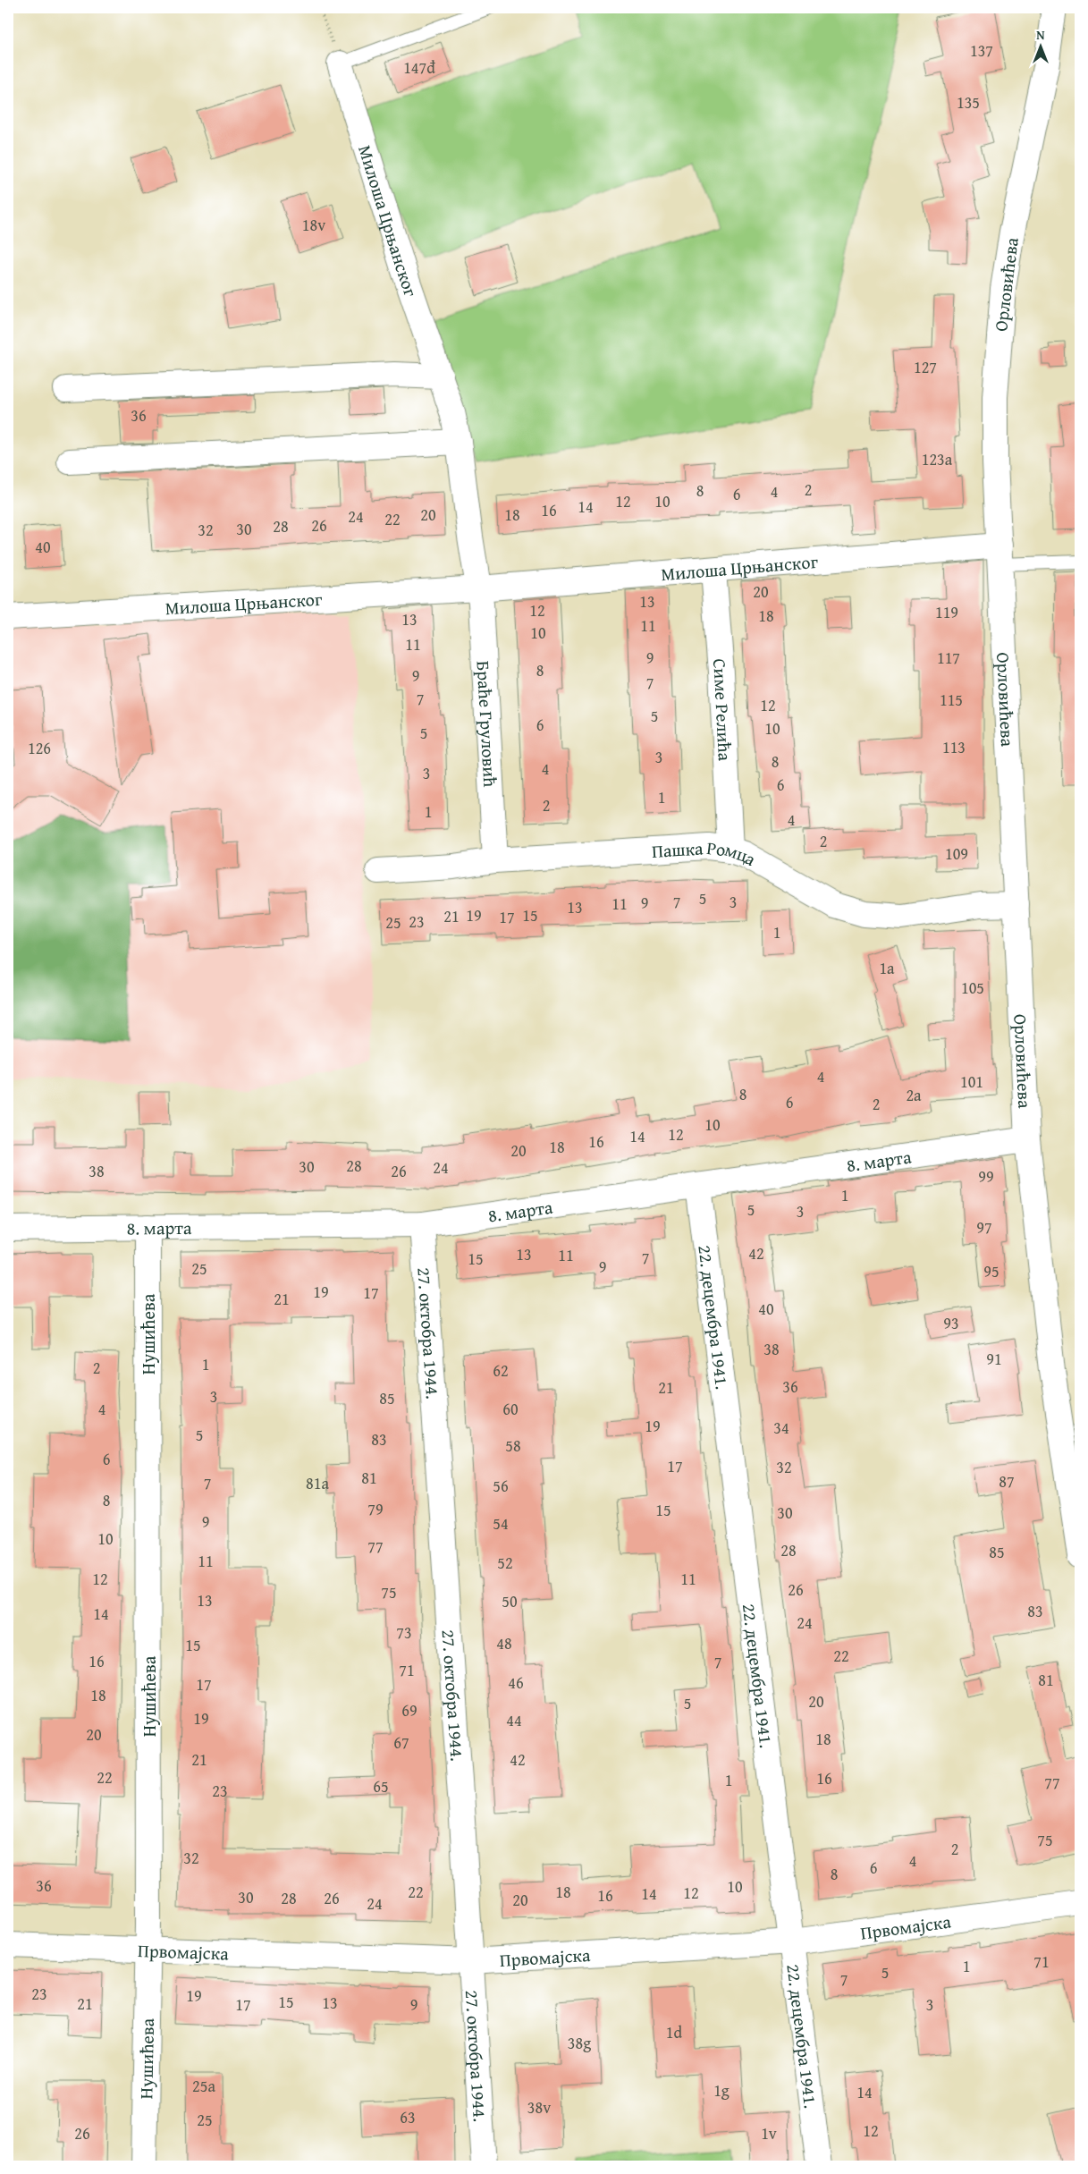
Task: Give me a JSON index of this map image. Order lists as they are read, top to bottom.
{
  "streets": {
    "street": [
      "Милоша Црњанског",
      "Орловићева",
      "Симе Релића",
      "Браће Груловић",
      "Пашка Ромца",
      "8. марта",
      "22. децембра 1941.",
      "27. октобра 1944.",
      "Нушићева",
      "Првомајска"
    ]
  },
  "crossings": [
    ["Милоша Црњанског", "Орловићева"],
    ["Милоша Црњанског", "Симе Релића"],
    ["Милоша Црњанског", "Браће Груловић"],
    ["Орловићева", "Пашка Ромца"],
    ["Орловићева", "8. марта"],
    ["Симе Релића", "Пашка Ромца"],
    ["Браће Груловић", "Пашка Ромца"],
    ["8. марта", "22. децембра 1941."],
    ["8. марта", "27. октобра 1944."],
    ["8. марта", "Нушићева"],
    ["22. децембра 1941.", "Првомајска"],
    ["27. октобра 1944.", "Првомајска"],
    ["Нушићева", "Првомајска"]
  ],
  "house_numbers": [
    "137",
    "147đ",
    "135",
    "18v",
    "127",
    "36",
    "123a",
    "2",
    "8",
    "4",
    "6",
    "12",
    "10",
    "14",
    "16",
    "20",
    "18",
    "24",
    "22",
    "26",
    "28",
    "30",
    "32",
    "40",
    "20",
    "13",
    "12",
    "119",
    "18",
    "13",
    "11",
    "10",
    "11",
    "9",
    "117",
    "8",
    "9",
    "7",
    "7",
    "115",
    "12",
    "5",
    "6",
    "10",
    "5",
    "113",
    "126",
    "3",
    "8",
    "4",
    "3",
    "6",
    "1",
    "2",
    "1",
    "4",
    "2",
    "109",
    "5",
    "7",
    "3",
    "9",
    "11",
    "13",
    "19",
    "15",
    "21",
    "17",
    "23",
    "25",
    "1",
    "1a",
    "105",
    "4",
    "101",
    "8",
    "2a",
    "6",
    "2",
    "10",
    "12",
    "14",
    "16",
    "18",
    "20",
    "28",
    "30",
    "24",
    "38",
    "26",
    "99",
    "1",
    "5",
    "3",
    "97",
    "42",
    "13",
    "11",
    "7",
    "15",
    "9",
    "25",
    "95",
    "19",
    "17",
    "21",
    "40",
    "93",
    "38",
    "91",
    "1",
    "2",
    "62",
    "36",
    "21",
    "3",
    "85",
    "4",
    "60",
    "19",
    "34",
    "5",
    "83",
    "58",
    "6",
    "17",
    "32",
    "81",
    "87",
    "7",
    "81a",
    "56",
    "8",
    "79",
    "15",
    "30",
    "9",
    "54",
    "10",
    "77",
    "28",
    "85",
    "11",
    "52",
    "12",
    "11",
    "26",
    "75",
    "13",
    "50",
    "83",
    "14",
    "24",
    "73",
    "48",
    "15",
    "22",
    "16",
    "7",
    "71",
    "81",
    "46",
    "17",
    "18",
    "20",
    "5",
    "69",
    "19",
    "44",
    "20",
    "18",
    "67",
    "21",
    "42",
    "22",
    "16",
    "1",
    "77",
    "65",
    "23",
    "75",
    "2",
    "32",
    "4",
    "6",
    "8",
    "36",
    "10",
    "22",
    "18",
    "12",
    "14",
    "16",
    "30",
    "28",
    "26",
    "20",
    "24",
    "71",
    "1",
    "5",
    "7",
    "23",
    "19",
    "15",
    "13",
    "21",
    "17",
    "9",
    "3",
    "1d",
    "38g",
    "25a",
    "1g",
    "14",
    "38v",
    "63",
    "25",
    "12",
    "26",
    "1v"
  ],
  "north": "top"
}
